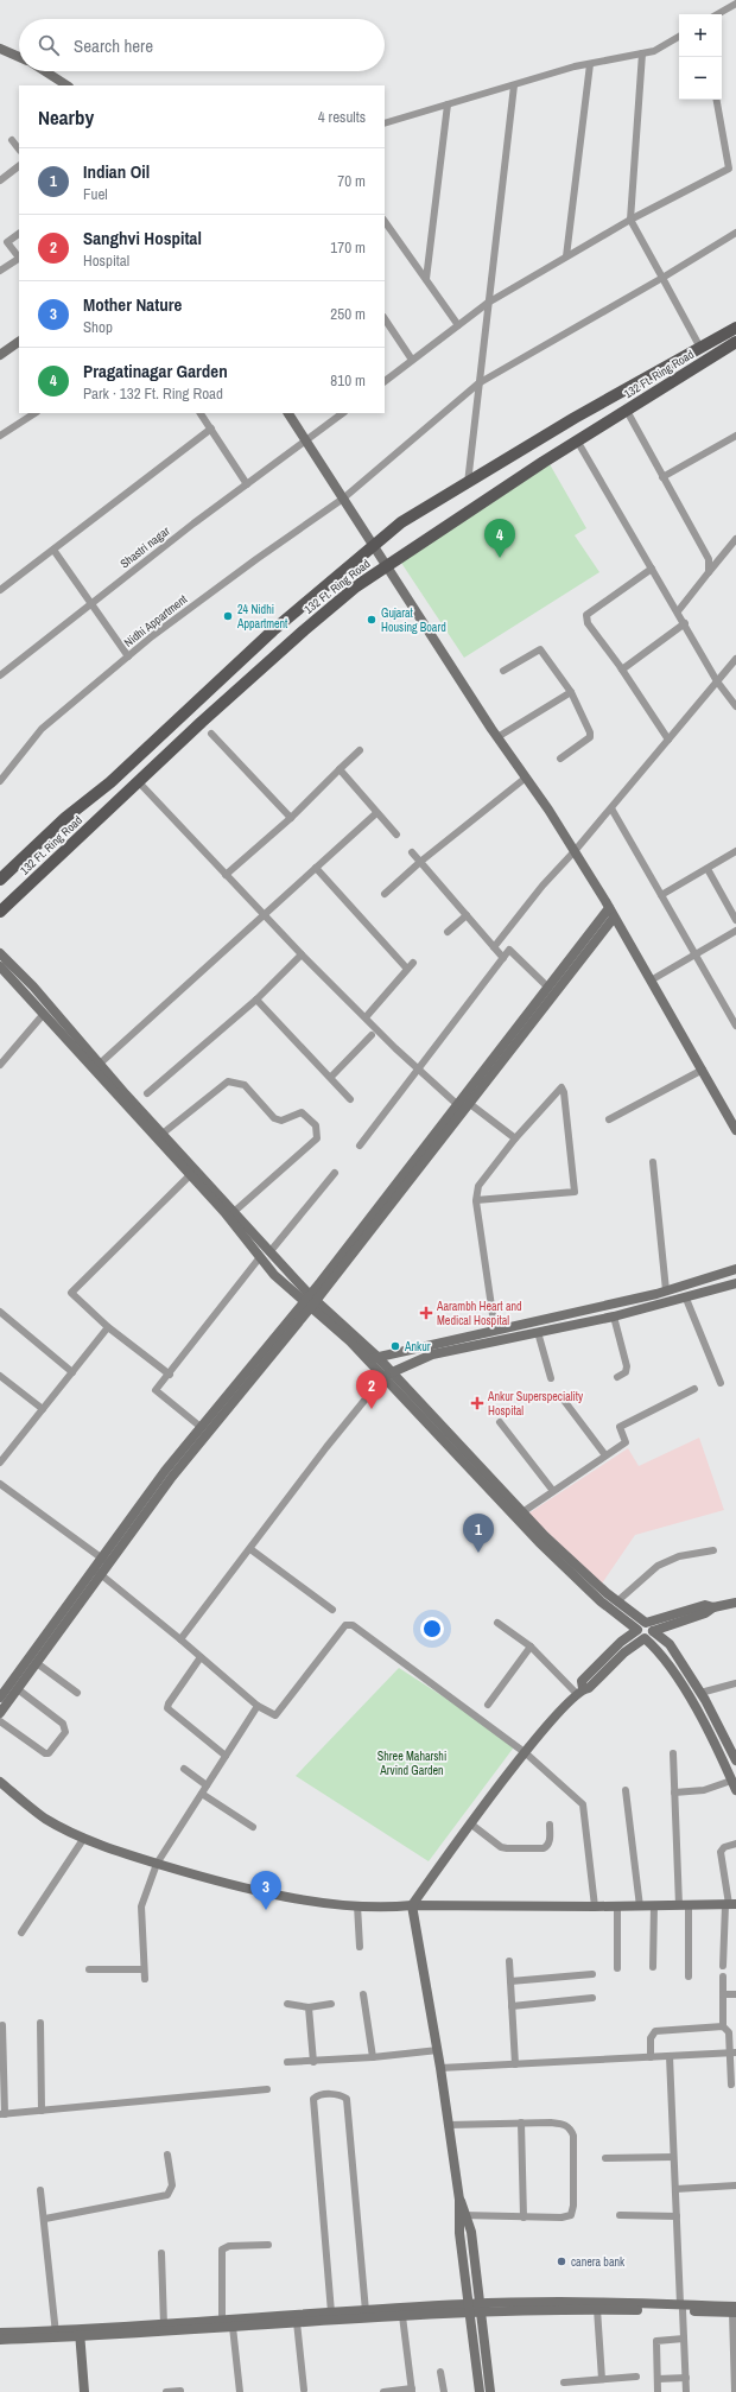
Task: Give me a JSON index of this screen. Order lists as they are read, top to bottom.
{
  "streets": {
    "main road": ["132 Ft. Ring Road"],
    "street": ["Shastri nagar", "Nidhi Appartment"]
  },
  "parks": ["Shree Maharshi Arvind Garden"],
  "places": {
    "other": [
      "24 Nidhi Appartment",
      "Gujarat Housing Board",
      "Ankur",
      "canera bank"
    ],
    "health": ["Aarambh Heart and Medical Hospital", "Ankur Superspeciality Hospital"]
  },
  "page": {
    "map_buttons": ["+", "−"],
    "search": "Search here",
    "heading": ["Nearby", "4 results"],
    "list": [
      {
        "mark": "1",
        "name": "Indian Oil",
        "note": "Fuel",
        "value": "70 m"
      },
      {
        "mark": "2",
        "name": "Sanghvi Hospital",
        "note": "Hospital",
        "value": "170 m"
      },
      {
        "mark": "3",
        "name": "Mother Nature",
        "note": "Shop",
        "value": "250 m"
      },
      {
        "mark": "4",
        "name": "Pragatinagar Garden",
        "note": "Park · 132 Ft. Ring Road",
        "value": "810 m"
      }
    ],
    "pins": [
      "4",
      "2",
      "1",
      "3"
    ]
  }
}
